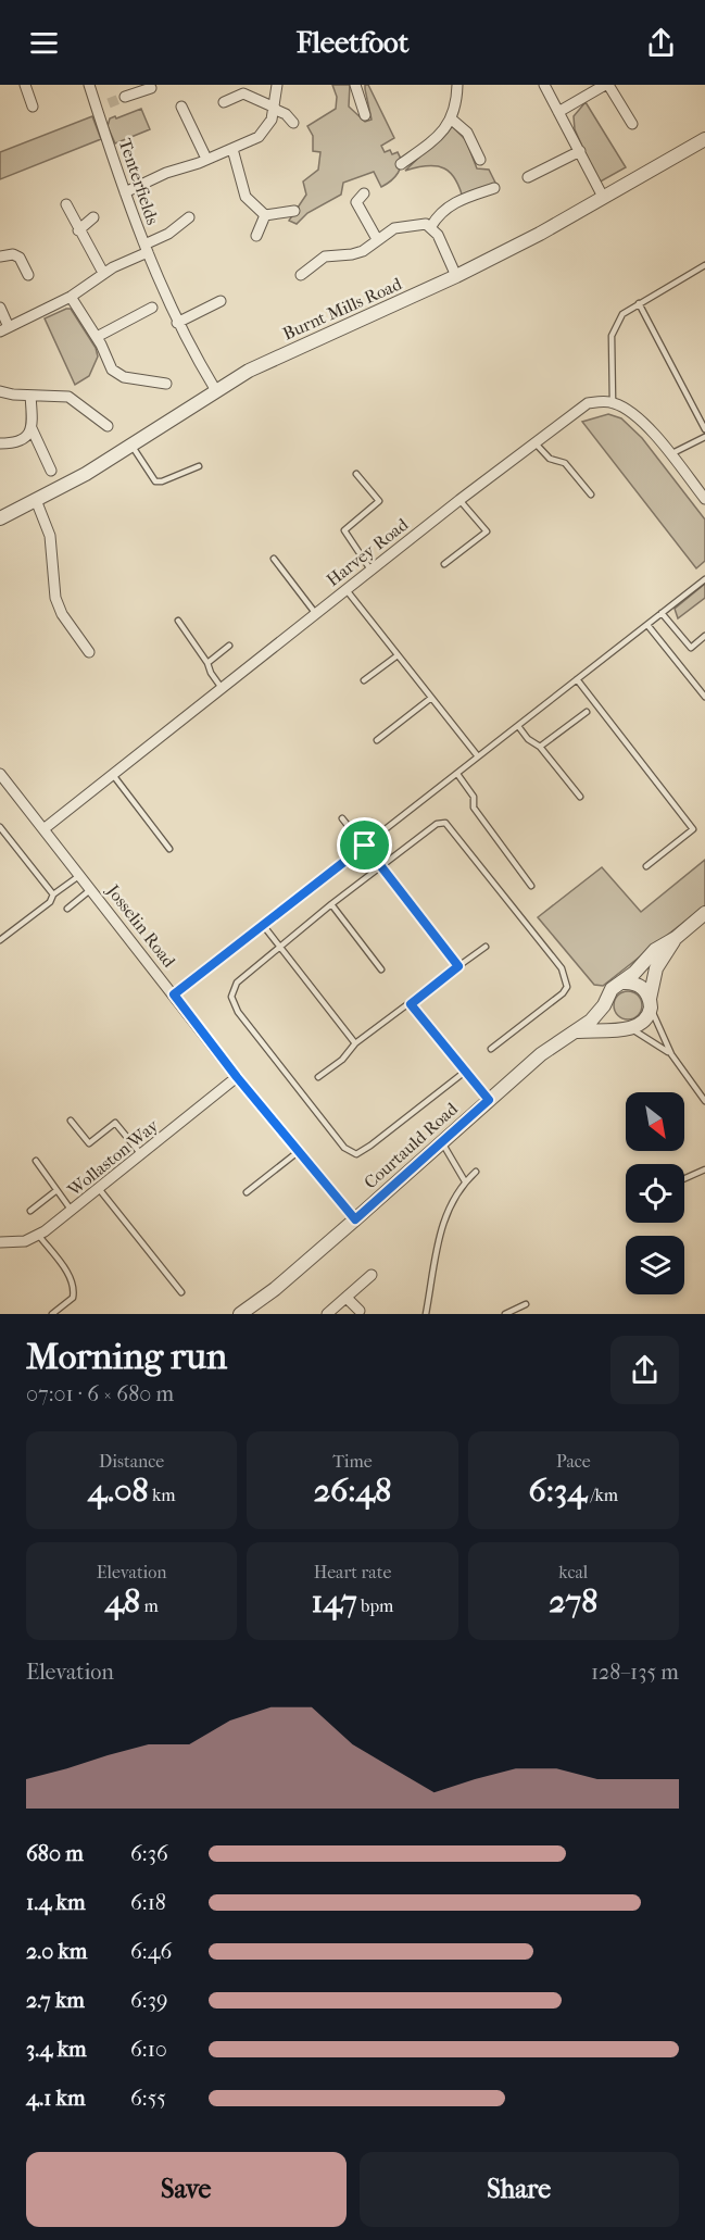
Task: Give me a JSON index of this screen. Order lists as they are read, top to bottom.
{
  "streets": {
    "street": [
      "Tenterfields",
      "Burnt Mills Road",
      "Harvey Road",
      "Josselin Road",
      "Courtauld Road",
      "Wollaston Way"
    ]
  },
  "crossings": [
    ["Tenterfields", "Burnt Mills Road"],
    ["Harvey Road", "Josselin Road"],
    ["Josselin Road", "Courtauld Road"],
    ["Josselin Road", "Wollaston Way"]
  ],
  "north": "bottom right",
  "page": {
    "header": "Fleetfoot",
    "heading": ["Morning run", "07:01 · 6 × 680 m"],
    "stats": [
      ["Distance", "4.08 km"],
      ["Time", "26:48"],
      ["Pace", "6:34 /km"],
      ["Elevation", "48 m"],
      ["Heart rate", "147 bpm"],
      ["kcal", "278"]
    ],
    "chart": ["Elevation", "128–135 m"],
    "list": [
      {
        "name": "680 m",
        "note": "6:36"
      },
      {
        "name": "1.4 km",
        "note": "6:18"
      },
      {
        "name": "2.0 km",
        "note": "6:46"
      },
      {
        "name": "2.7 km",
        "note": "6:39"
      },
      {
        "name": "3.4 km",
        "note": "6:10"
      },
      {
        "name": "4.1 km",
        "note": "6:55"
      }
    ],
    "buttons": ["Save", "Share"]
  }
}
